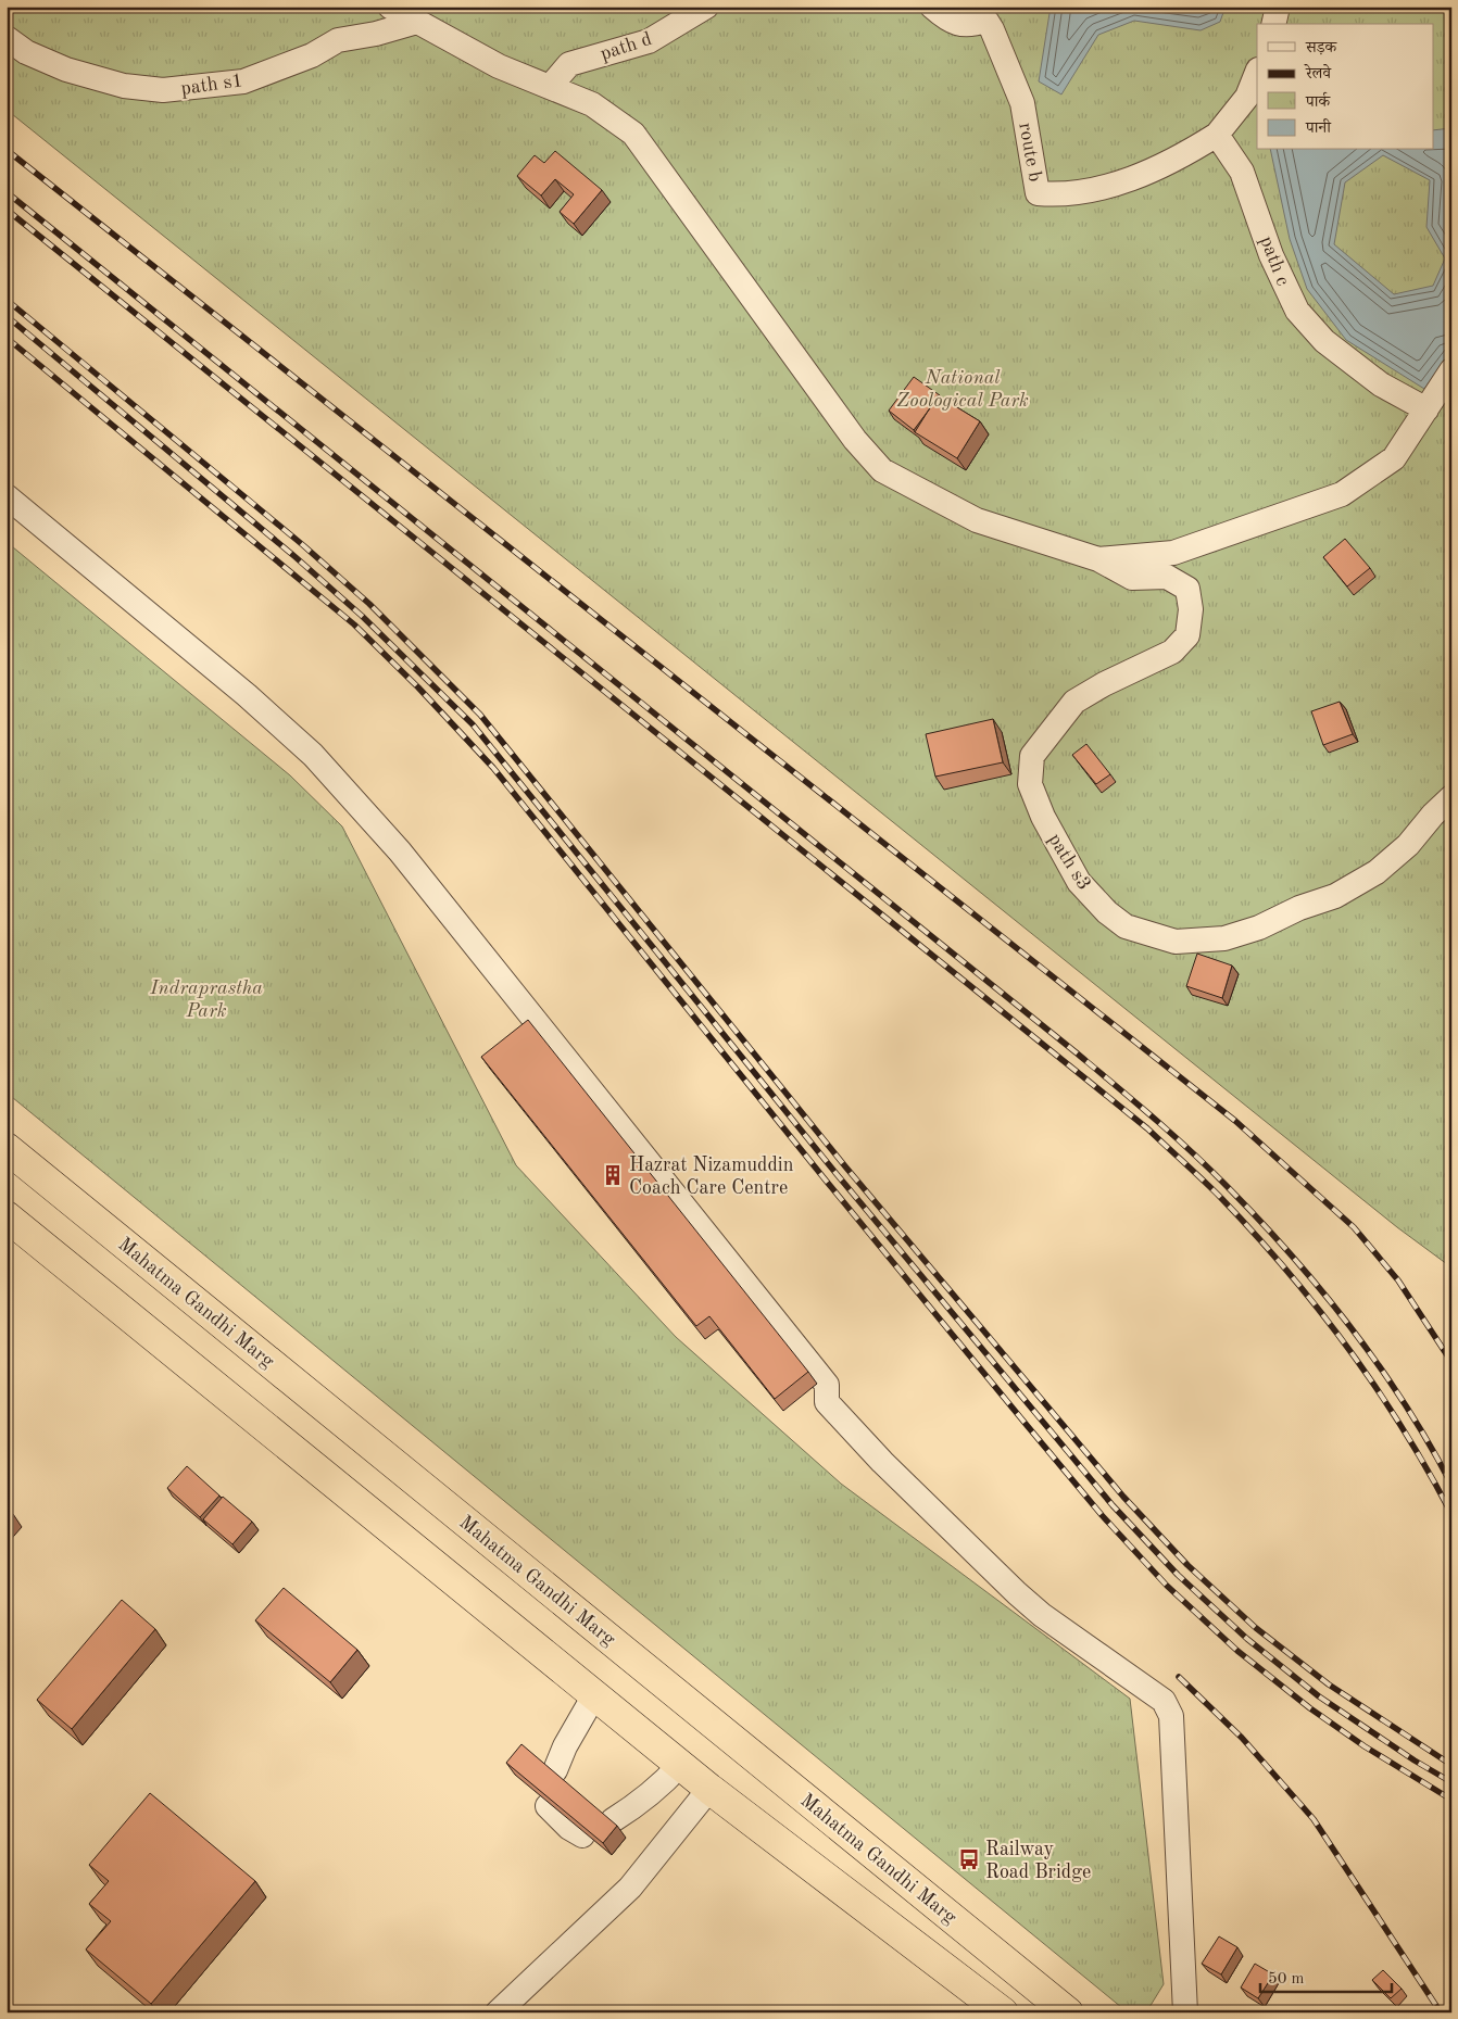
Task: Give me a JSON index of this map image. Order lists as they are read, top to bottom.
{
  "streets": {
    "highway": ["Mahatma Gandhi Marg"],
    "street": [
      "path d",
      "path s1",
      "route b",
      "path c",
      "path s3"
    ]
  },
  "crossings": [
    ["route b", "path c"]
  ],
  "parks": ["National Zoological Park", "Indraprastha Park"],
  "places": {
    "building": ["Hazrat Nizamuddin Coach Care Centre"],
    "bus stop": ["Railway Road Bridge"]
  },
  "legend": [
    "सड़क",
    "रेलवे",
    "पार्क",
    "पानी"
  ],
  "scale_bar": "50 m"
}
